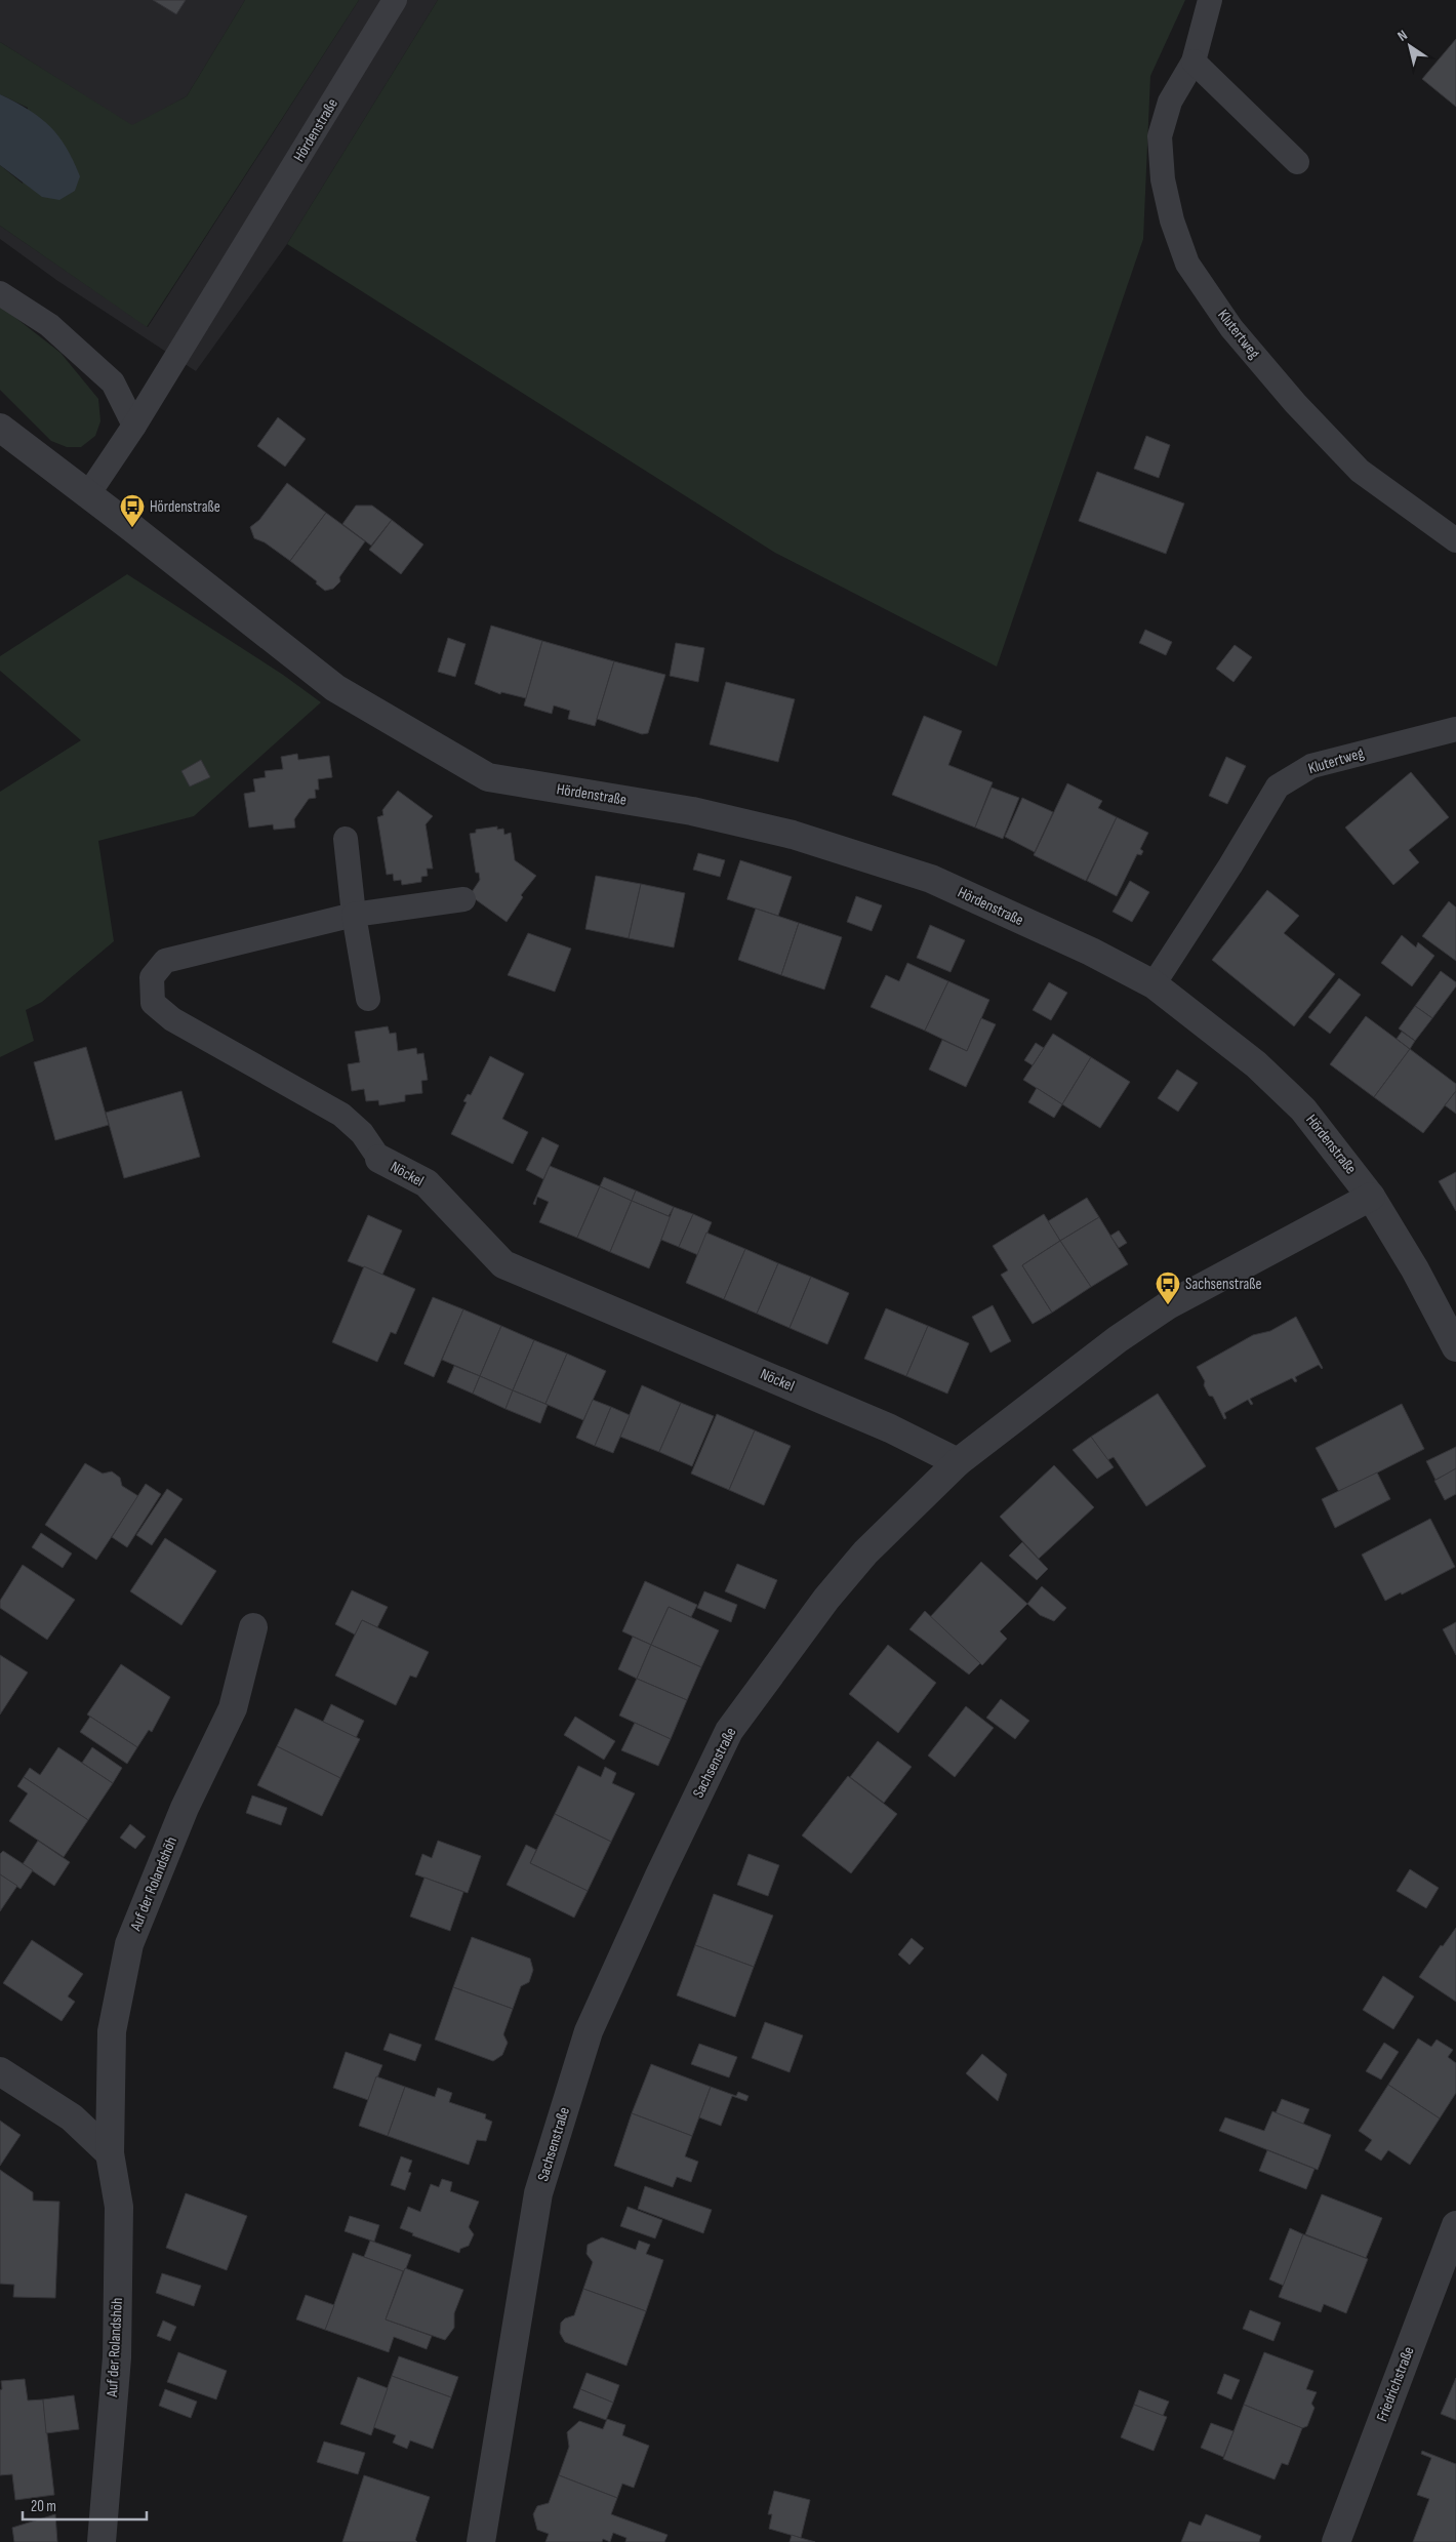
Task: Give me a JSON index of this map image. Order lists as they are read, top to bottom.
{
  "streets": {
    "street": [
      "Hördenstraße",
      "Nöckel",
      "Sachsenstraße",
      "Auf der Rolandshöh",
      "Friedrichstraße"
    ],
    "lane": ["Klutertweg"]
  },
  "crossings": [
    ["Hördenstraße", "Klutertweg"],
    ["Hördenstraße", "Sachsenstraße"],
    ["Nöckel", "Sachsenstraße"]
  ],
  "places": {
    "bus stop": ["Hördenstraße", "Sachsenstraße"]
  },
  "scale_bar": "20 m",
  "north": "top left"
}
